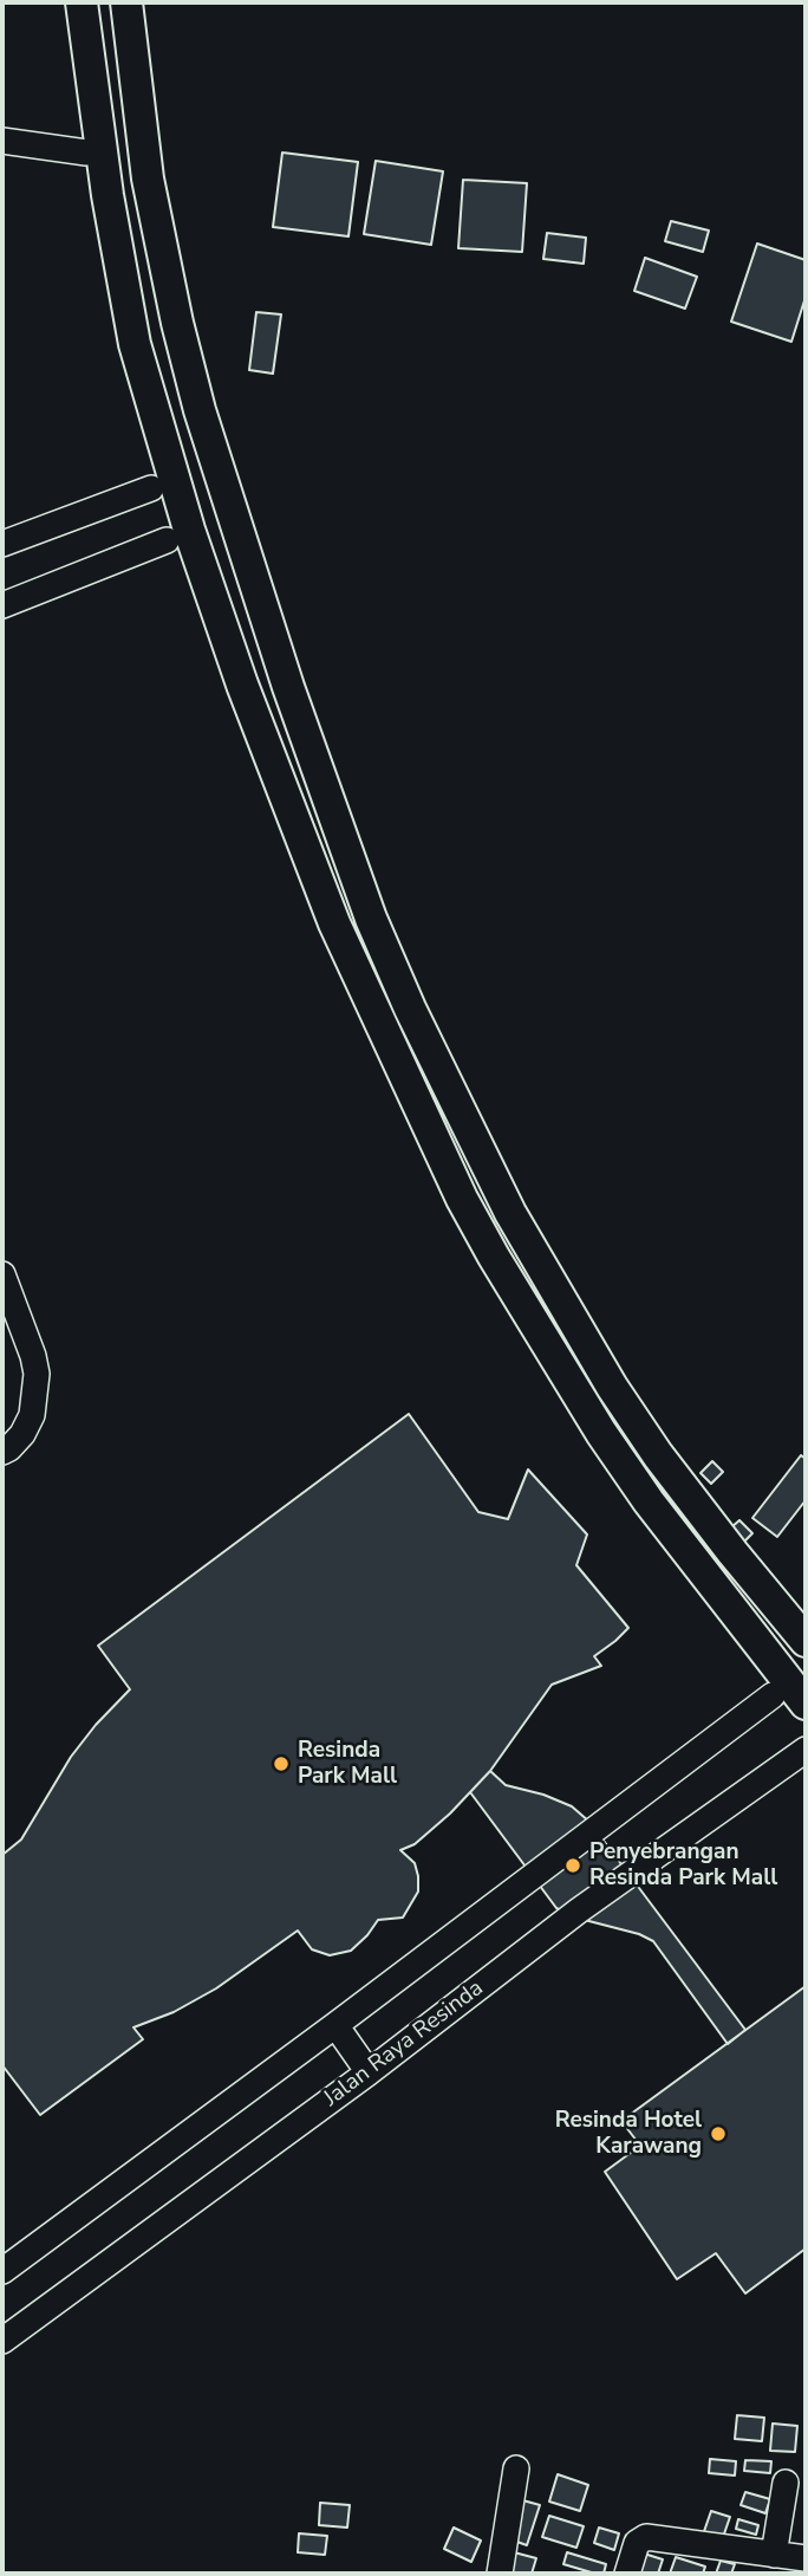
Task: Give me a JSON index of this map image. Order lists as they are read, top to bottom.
{
  "streets": {
    "street": ["Jalan Raya Resinda"]
  },
  "places": ["Resinda Park Mall", "Penyebrangan Resinda Park Mall", "Resinda Hotel Karawang"]
}
